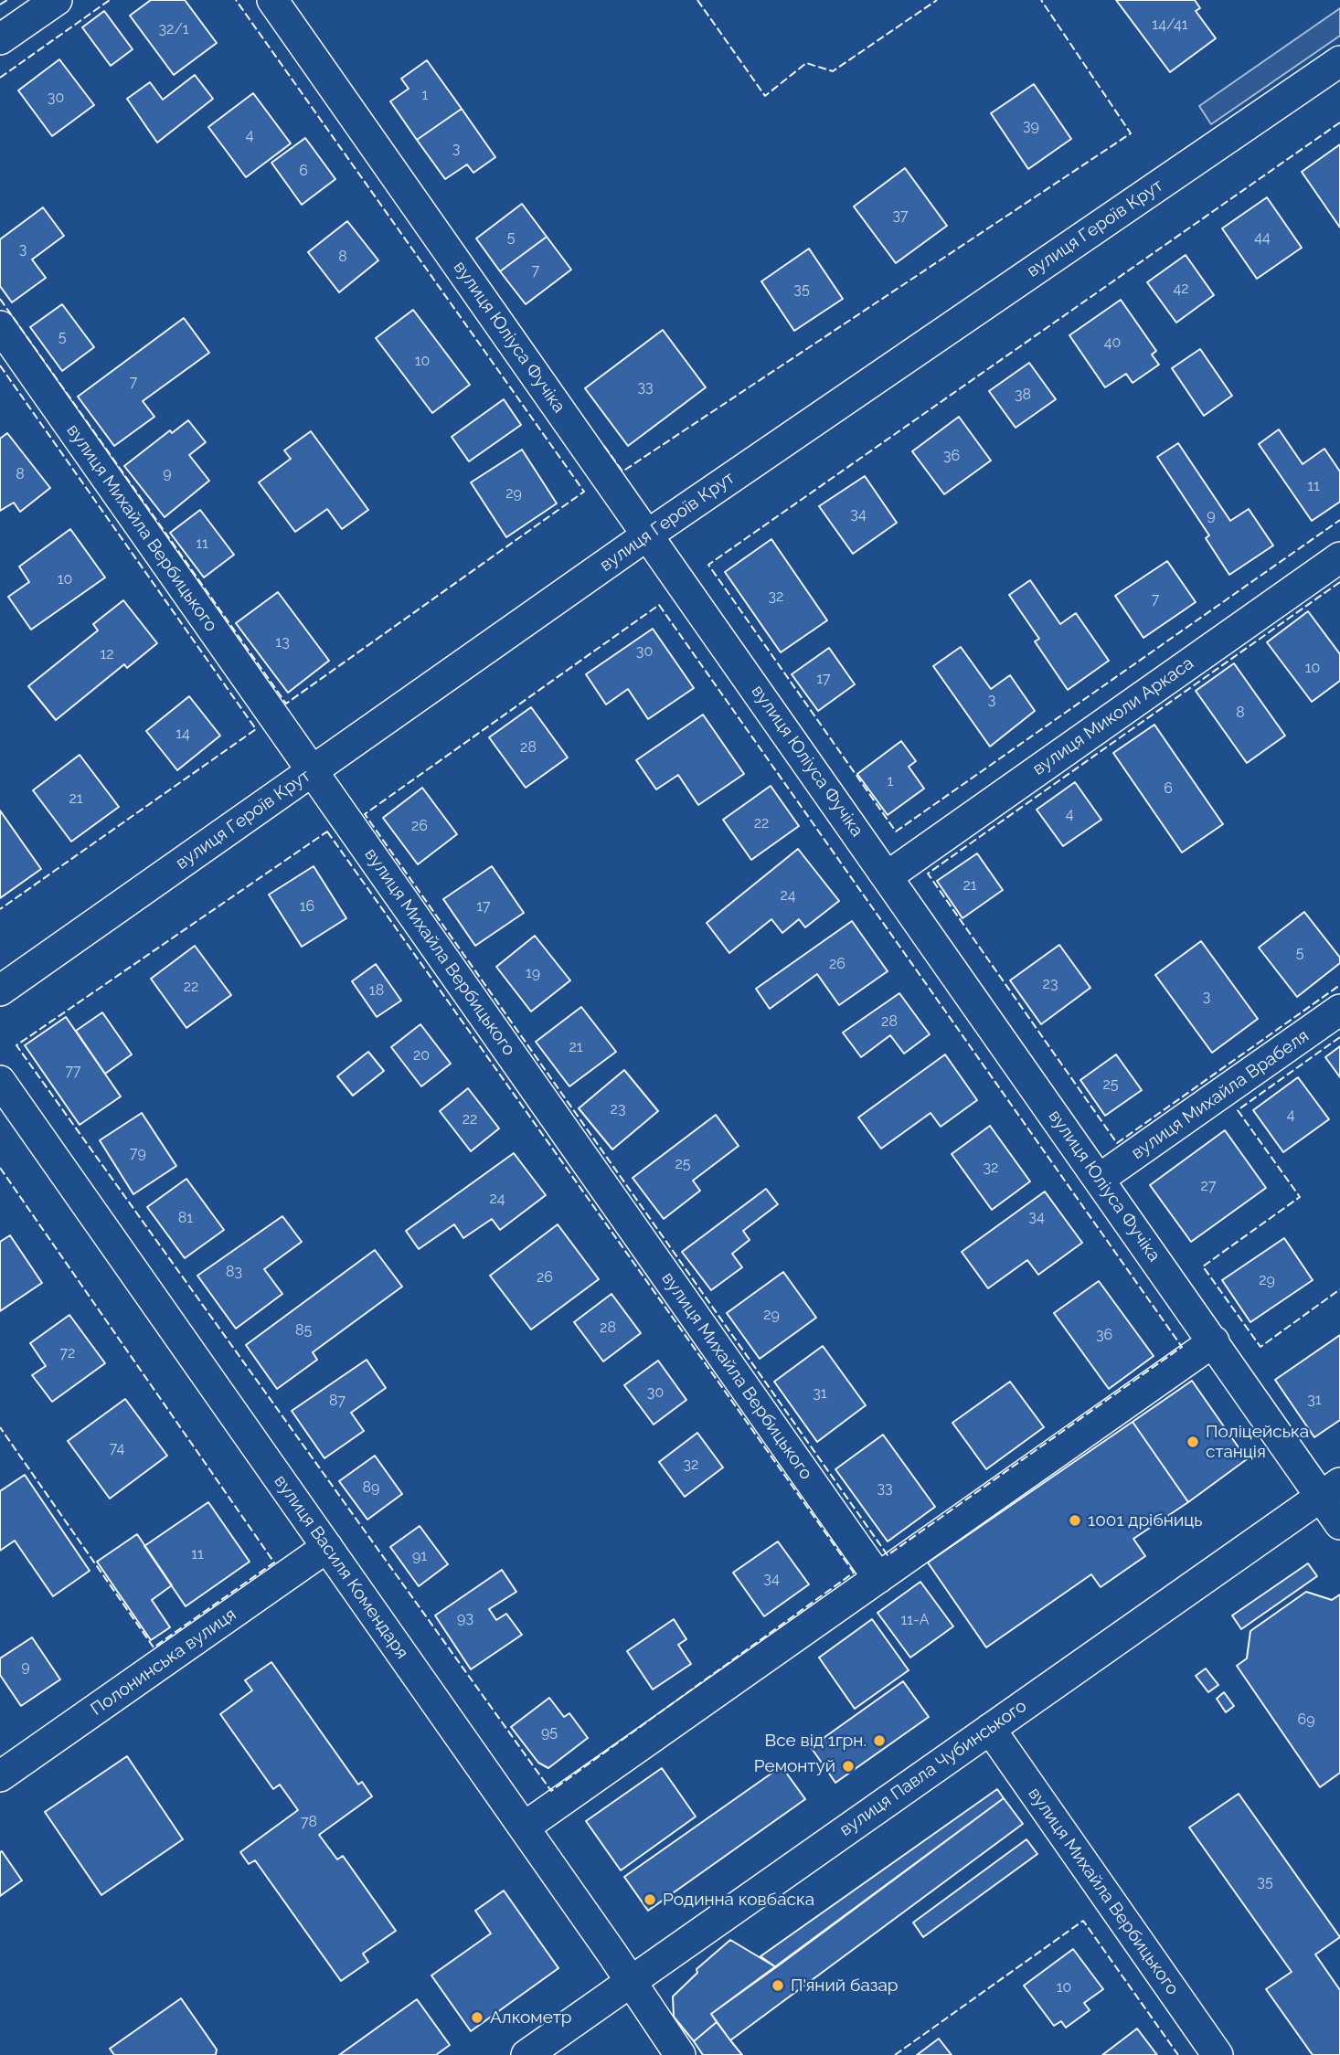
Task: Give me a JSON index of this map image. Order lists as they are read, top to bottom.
{
  "streets": {
    "street": [
      "вулиця Героїв Крут",
      "вулиця Юліуса Фучіка",
      "вулиця Михайла Вербицького",
      "вулиця Миколи Аркаса",
      "вулиця Михайла Врабеля",
      "вулиця Василя Комендаря",
      "Полонинська вулиця",
      "вулиця Павла Чубинського"
    ]
  },
  "crossings": [
    ["вулиця Героїв Крут", "вулиця Юліуса Фучіка"],
    ["вулиця Героїв Крут", "вулиця Михайла Вербицького"],
    ["вулиця Юліуса Фучіка", "вулиця Миколи Аркаса"],
    ["вулиця Юліуса Фучіка", "вулиця Михайла Врабеля"],
    ["вулиця Юліуса Фучіка", "вулиця Павла Чубинського"],
    ["вулиця Михайла Вербицького", "вулиця Павла Чубинського"],
    ["вулиця Василя Комендаря", "Полонинська вулиця"],
    ["вулиця Василя Комендаря", "вулиця Павла Чубинського"]
  ],
  "places": [
    "Поліцейська станція",
    "1001 дрібниць",
    "Все від 1грн.",
    "Ремонтуй",
    "Родинна ковбаска",
    "П'яний базар",
    "Алкометр"
  ],
  "house_numbers": [
    "14/41",
    "32/1",
    "1",
    "30",
    "39",
    "4",
    "3",
    "6",
    "37",
    "5",
    "44",
    "3",
    "8",
    "7",
    "42",
    "35",
    "5",
    "40",
    "10",
    "7",
    "33",
    "38",
    "36",
    "9",
    "8",
    "11",
    "29",
    "34",
    "9",
    "11",
    "10",
    "32",
    "7",
    "13",
    "30",
    "12",
    "10",
    "17",
    "3",
    "8",
    "14",
    "28",
    "1",
    "6",
    "21",
    "4",
    "22",
    "26",
    "21",
    "24",
    "16",
    "17",
    "5",
    "26",
    "19",
    "23",
    "22",
    "18",
    "3",
    "28",
    "21",
    "20",
    "77",
    "25",
    "23",
    "4",
    "22",
    "79",
    "25",
    "32",
    "27",
    "24",
    "34",
    "81",
    "83",
    "26",
    "29",
    "29",
    "28",
    "85",
    "36",
    "72",
    "30",
    "31",
    "31",
    "87",
    "74",
    "32",
    "89",
    "33",
    "11",
    "91",
    "34",
    "93",
    "11-А",
    "9",
    "69",
    "95",
    "78",
    "35",
    "10"
  ]
}
